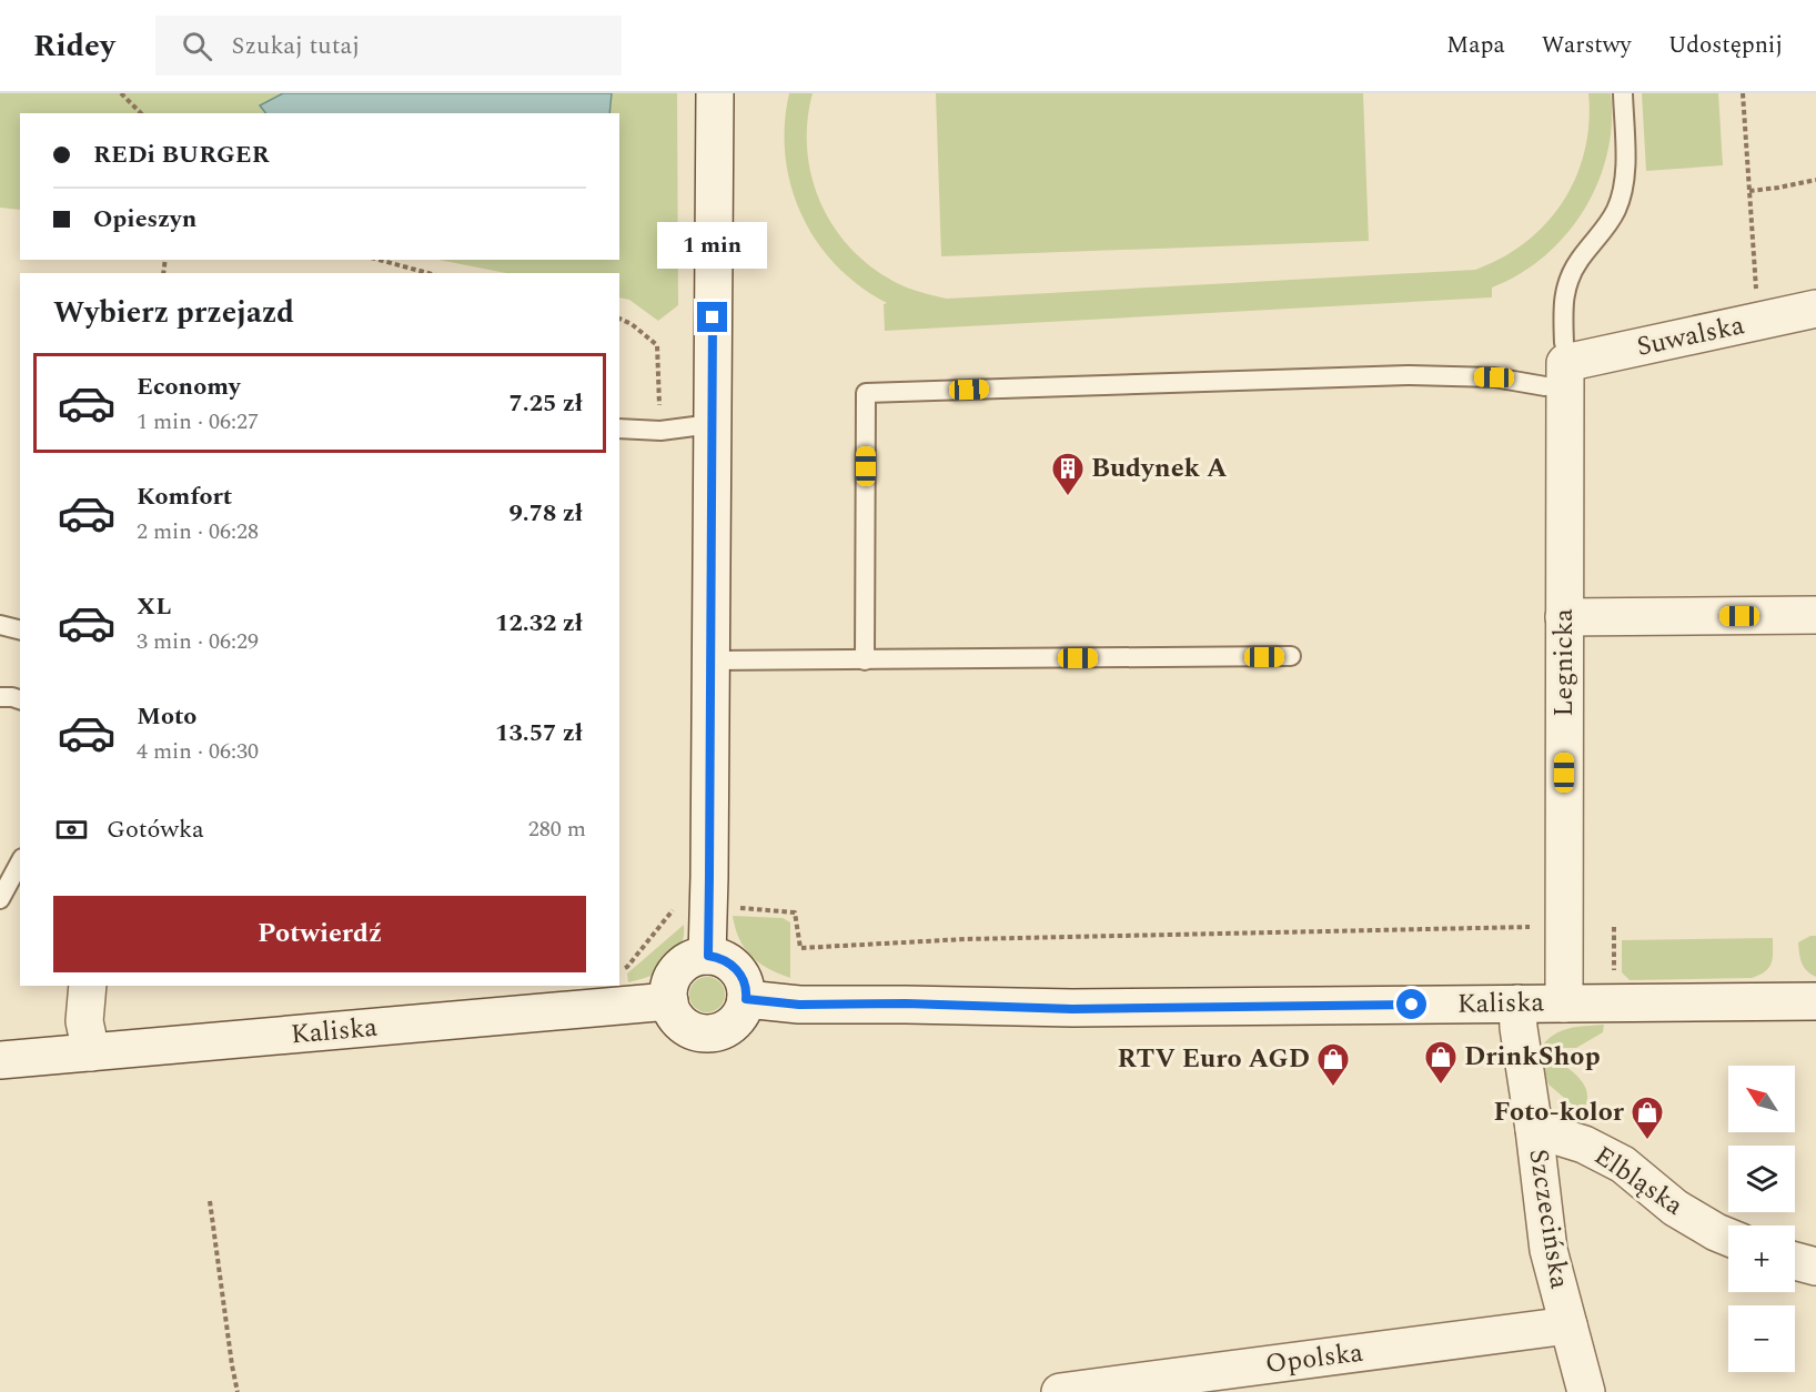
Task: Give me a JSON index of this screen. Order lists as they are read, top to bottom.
{
  "streets": {
    "street": [
      "Suwalska",
      "Legnicka",
      "Kaliska",
      "Elbląska",
      "Szczecińska",
      "Opolska"
    ]
  },
  "crossings": [
    ["Suwalska", "Legnicka"],
    ["Legnicka", "Kaliska"],
    ["Kaliska", "Szczecińska"],
    ["Elbląska", "Szczecińska"],
    ["Szczecińska", "Opolska"]
  ],
  "places": {
    "building": ["Budynek A"],
    "shop": ["DrinkShop", "RTV Euro AGD", "Foto-kolor"]
  },
  "north": "top left",
  "page": {
    "header": "Ridey",
    "search": "Szukaj tutaj",
    "nav": ["Mapa", "Warstwy", "Udostępnij"],
    "banner": ["REDi BURGER", "Opieszyn"],
    "bubble": "1 min",
    "heading": "Wybierz przejazd",
    "list": [
      {
        "name": "Economy",
        "note": "1 min · 06:27",
        "value": "7.25 zł"
      },
      {
        "name": "Komfort",
        "note": "2 min · 06:28",
        "value": "9.78 zł"
      },
      {
        "name": "XL",
        "note": "3 min · 06:29",
        "value": "12.32 zł"
      },
      {
        "name": "Moto",
        "note": "4 min · 06:30",
        "value": "13.57 zł"
      }
    ],
    "pay": ["Gotówka", "280 m"],
    "buttons": "Potwierdź",
    "map_buttons": ["+", "−"]
  }
}
